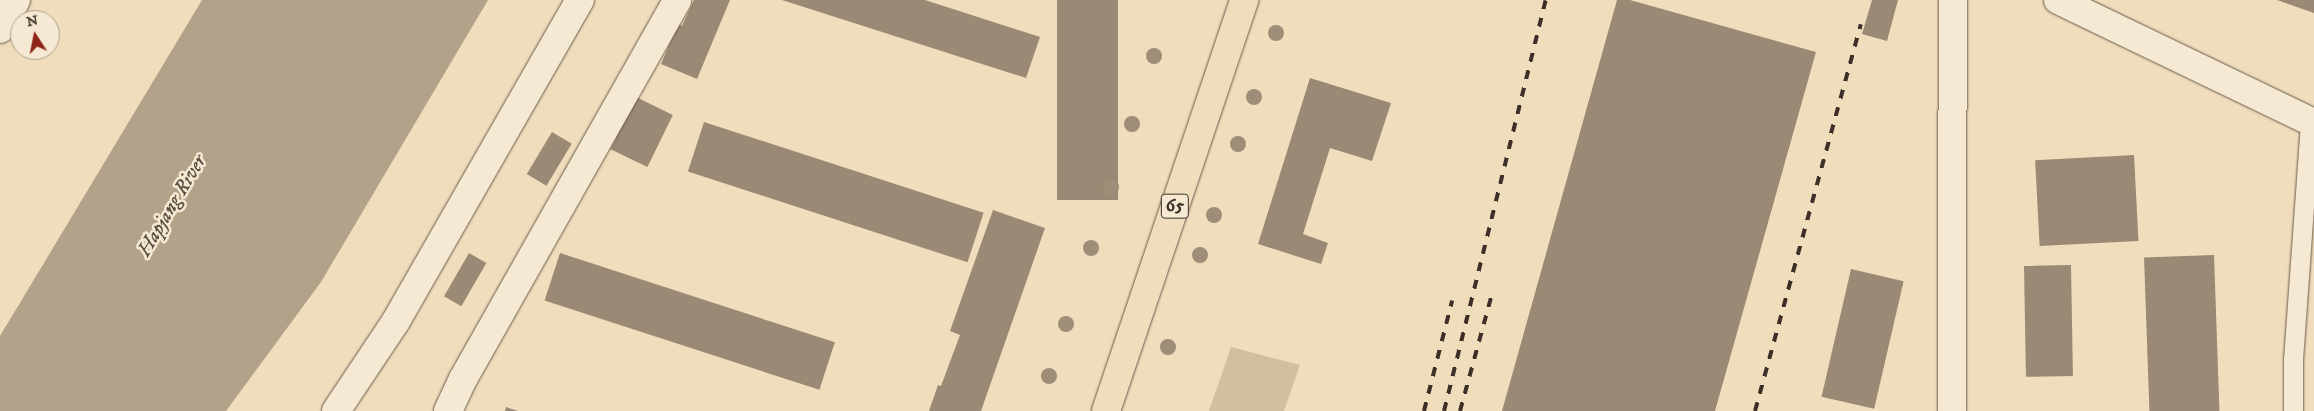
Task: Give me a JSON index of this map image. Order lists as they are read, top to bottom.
{
  "streets": {
    "main road": ["65"]
  },
  "water": ["Hapjang River"],
  "north": "top"
}
